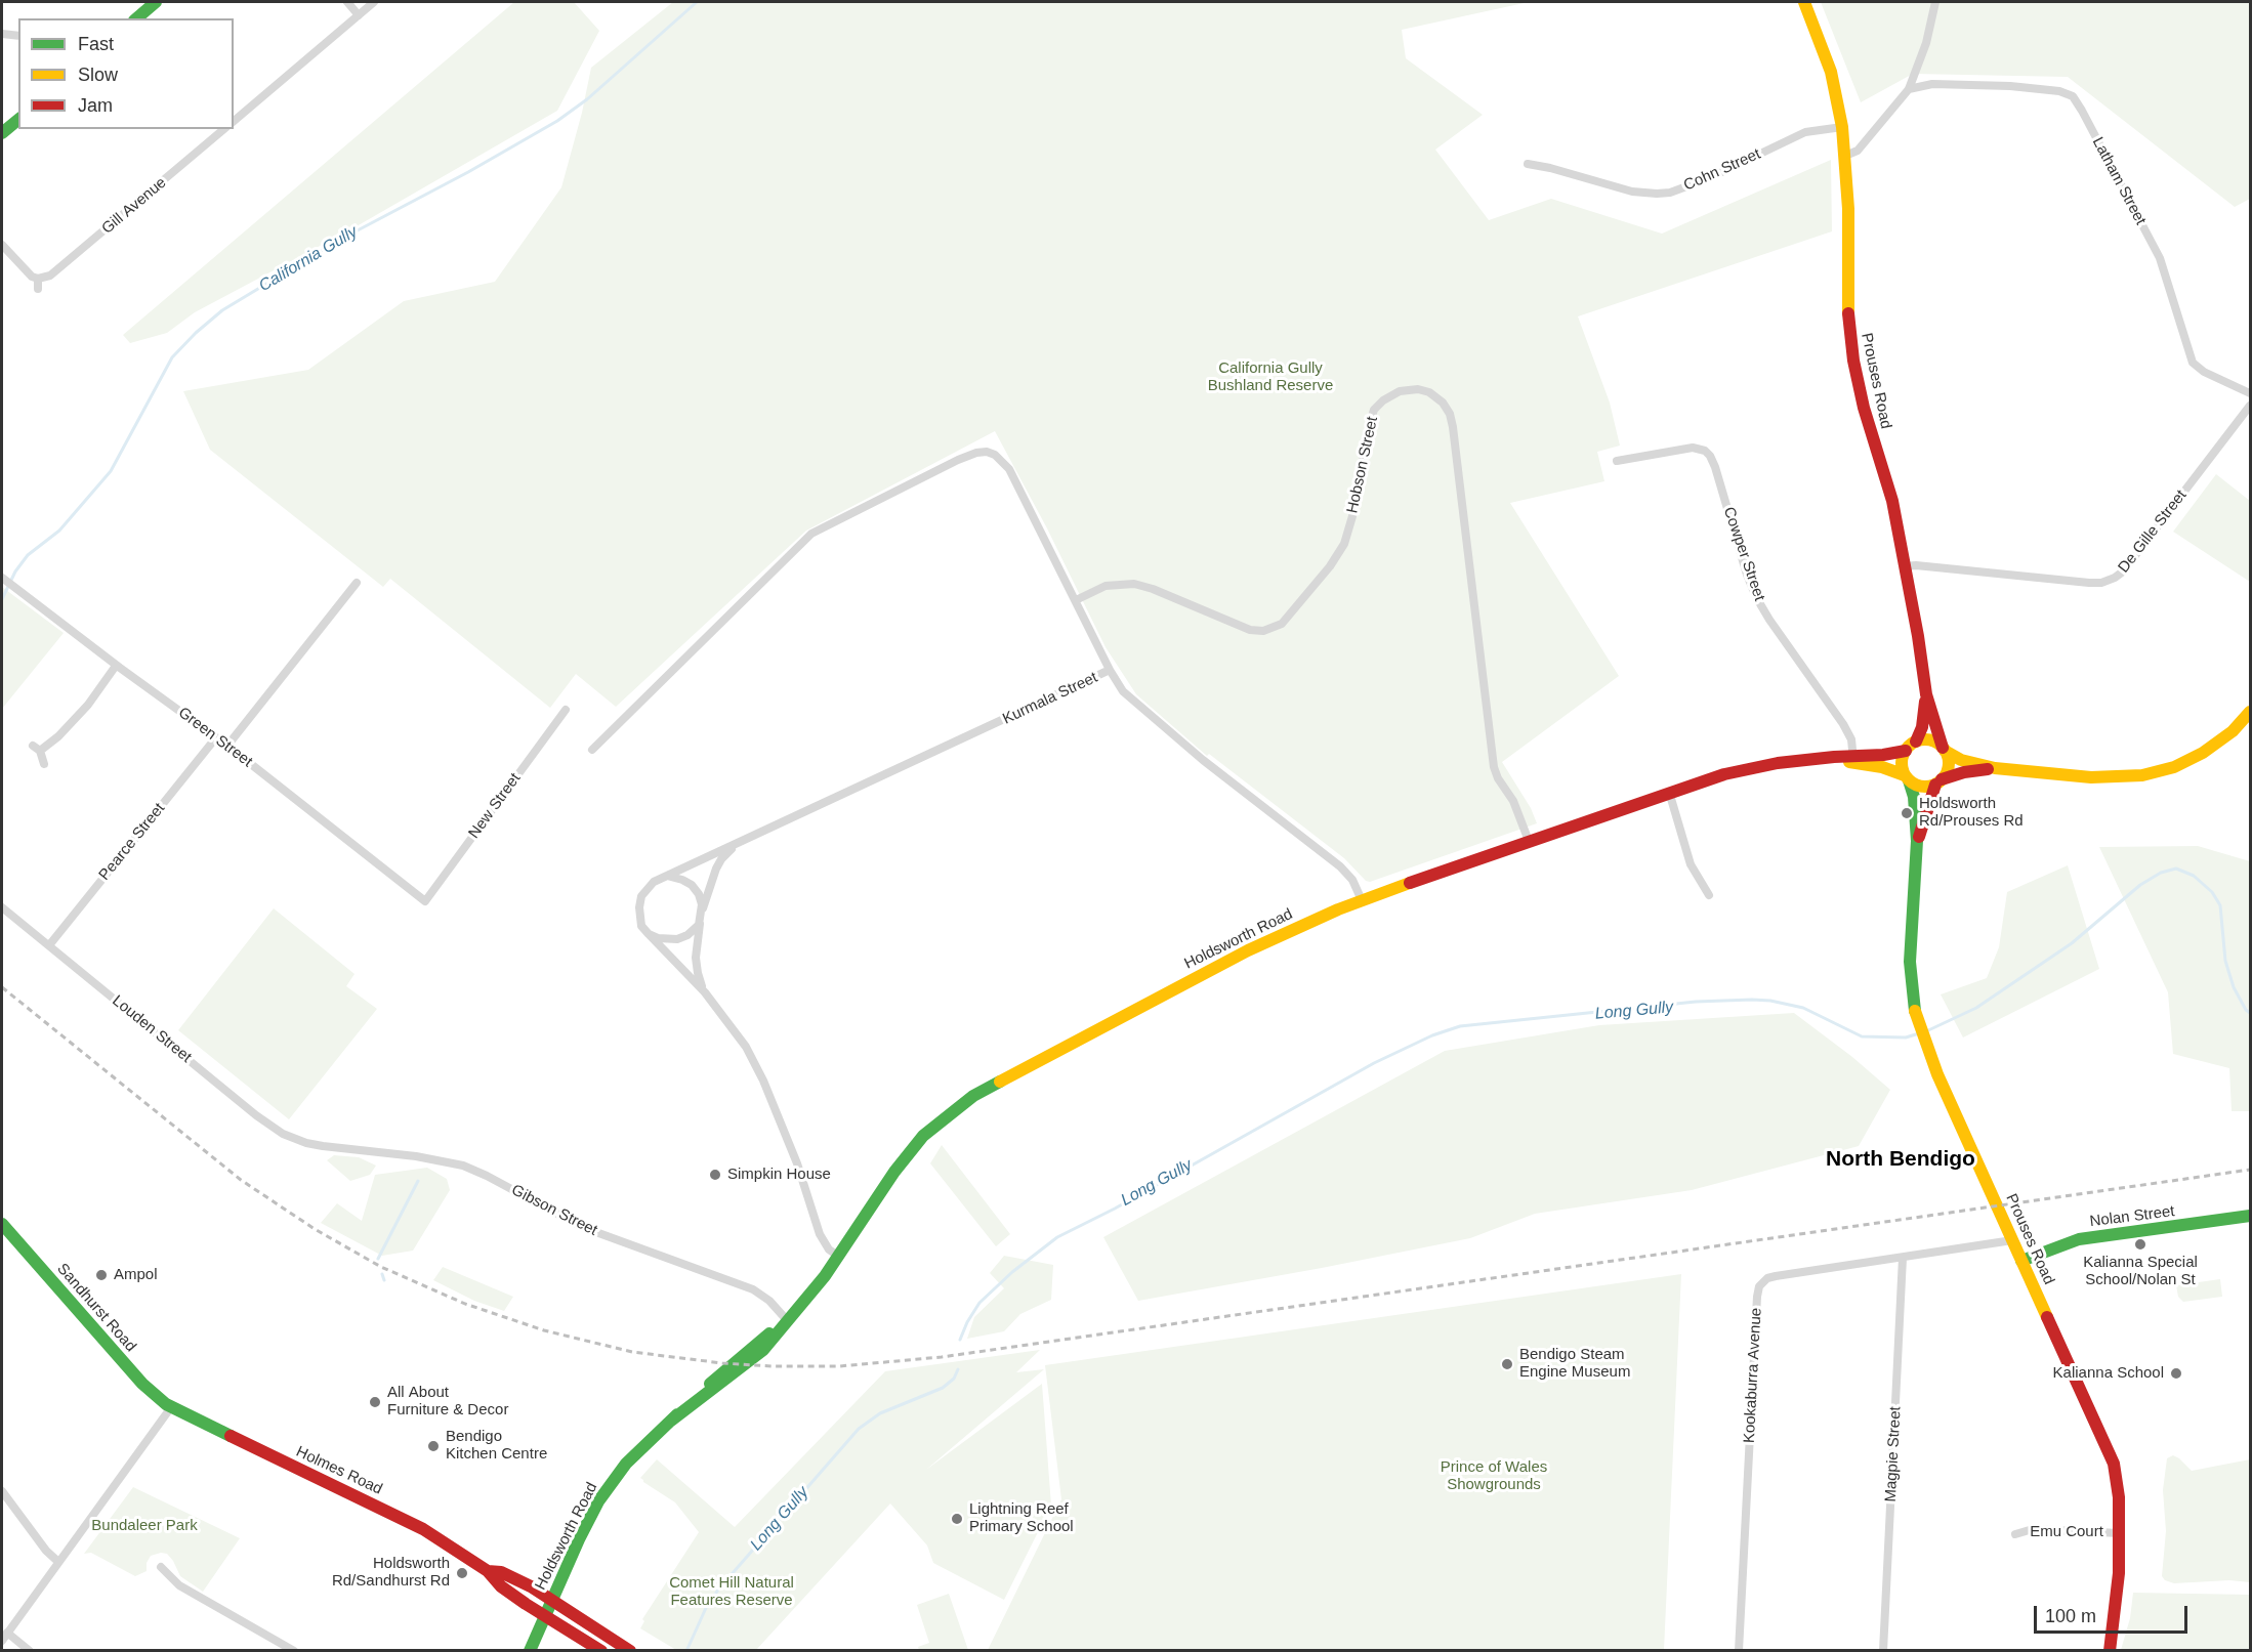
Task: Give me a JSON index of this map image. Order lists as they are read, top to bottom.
{
  "streets": {
    "main road": [
      "Prouses Road",
      "Holdsworth Road",
      "Nolan Street",
      "Sandhurst Road",
      "Holmes Road"
    ],
    "street": [
      "Cohn Street",
      "Latham Street",
      "Gill Avenue",
      "Hobson Street",
      "De Gille Street",
      "Cowper Street",
      "Kurmala Street",
      "Green Street",
      "New Street",
      "Pearce Street",
      "Louden Street",
      "Gibson Street",
      "Kookaburra Avenue",
      "Magpie Street",
      "Emu Court"
    ]
  },
  "crossings": [
    ["Cohn Street", "Prouses Road"],
    ["Prouses Road", "De Gille Street"],
    ["Prouses Road", "Holdsworth Road"],
    ["Prouses Road", "Nolan Street"],
    ["Prouses Road", "Kookaburra Avenue"],
    ["Prouses Road", "Emu Court"],
    ["Hobson Street", "Holdsworth Road"],
    ["Cowper Street", "Holdsworth Road"],
    ["Kurmala Street", "Holdsworth Road"],
    ["Green Street", "New Street"],
    ["Green Street", "Pearce Street"],
    ["Pearce Street", "Louden Street"],
    ["Holdsworth Road", "Gibson Street"],
    ["Holdsworth Road", "Holmes Road"],
    ["Louden Street", "Gibson Street"],
    ["Sandhurst Road", "Holmes Road"],
    ["Kookaburra Avenue", "Magpie Street"]
  ],
  "districts": ["North Bendigo"],
  "water": ["California Gully", "Long Gully"],
  "parks": [
    "California Gully Bushland Reserve",
    "Prince of Wales Showgrounds",
    "Bundaleer Park",
    "Comet Hill Natural Features Reserve"
  ],
  "places": [
    "Holdsworth Rd/Prouses Rd",
    "Simpkin House",
    "Kalianna Special School/Nolan St",
    "Ampol",
    "Bendigo Steam Engine Museum",
    "Kalianna School",
    "All About Furniture & Decor",
    "Bendigo Kitchen Centre",
    "Lightning Reef Primary School",
    "Holdsworth Rd/Sandhurst Rd"
  ],
  "legend": ["Fast", "Slow", "Jam"],
  "scale_bar": "100 m"
}
